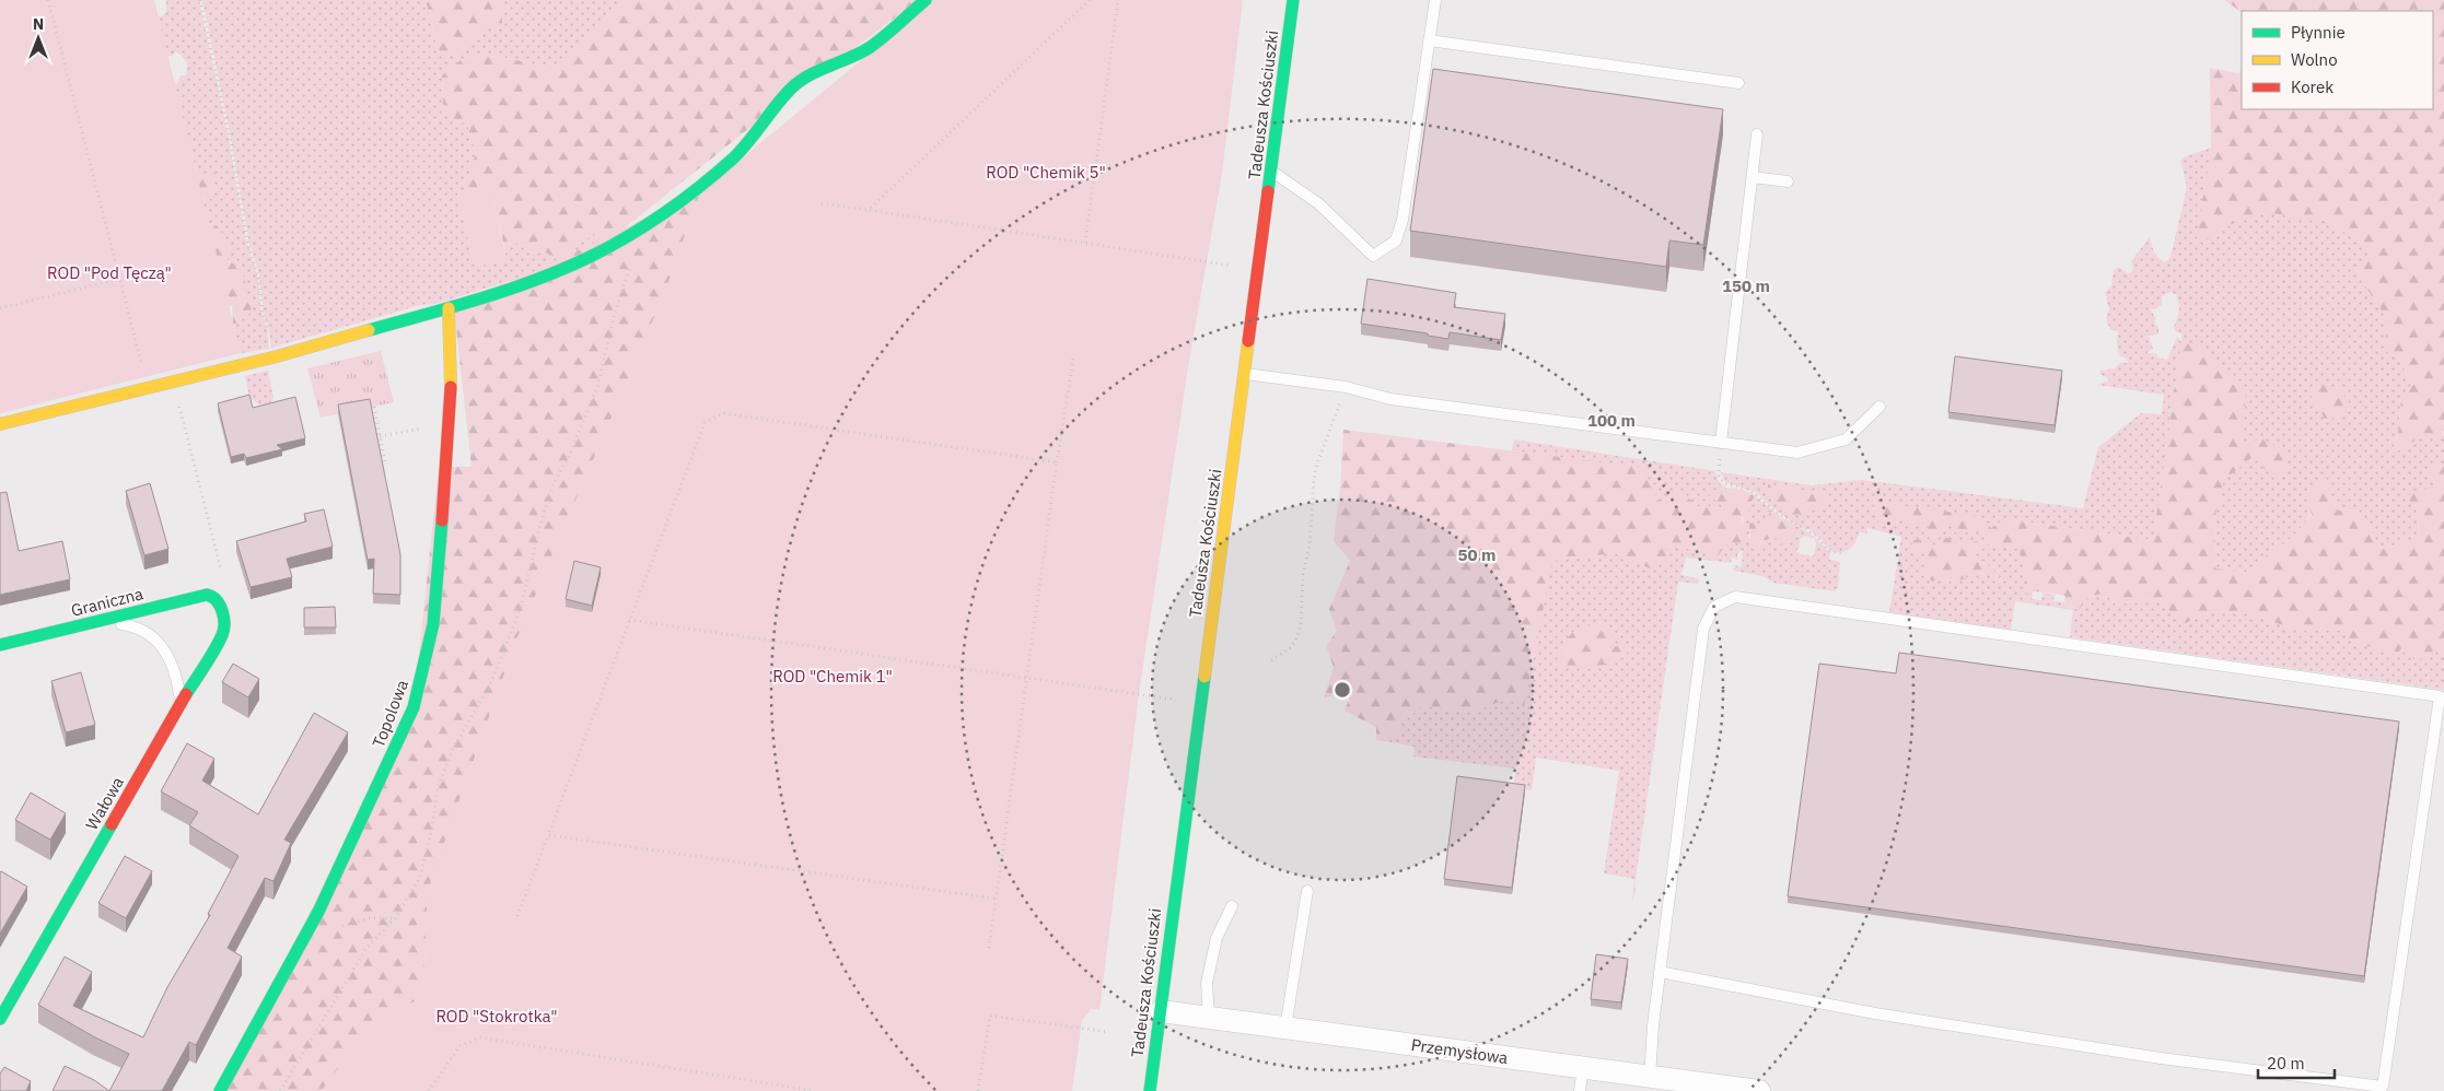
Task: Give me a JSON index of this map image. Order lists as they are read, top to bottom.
{
  "streets": {
    "street": [
      "Tadeusza Kościuszki",
      "Graniczna",
      "Topolowa",
      "Wałowa",
      "Przemysłowa"
    ]
  },
  "crossings": [
    ["Tadeusza Kościuszki", "Przemysłowa"],
    ["Graniczna", "Wałowa"]
  ],
  "parks": [
    "ROD \"Chemik 5\"",
    "ROD \"Pod Tęczą\"",
    "ROD \"Chemik 1\"",
    "ROD \"Stokrotka\""
  ],
  "legend": ["Płynnie", "Wolno", "Korek"],
  "scale_bar": "20 m",
  "north": "top",
  "rings": ["150 m", "100 m", "50 m"]
}
